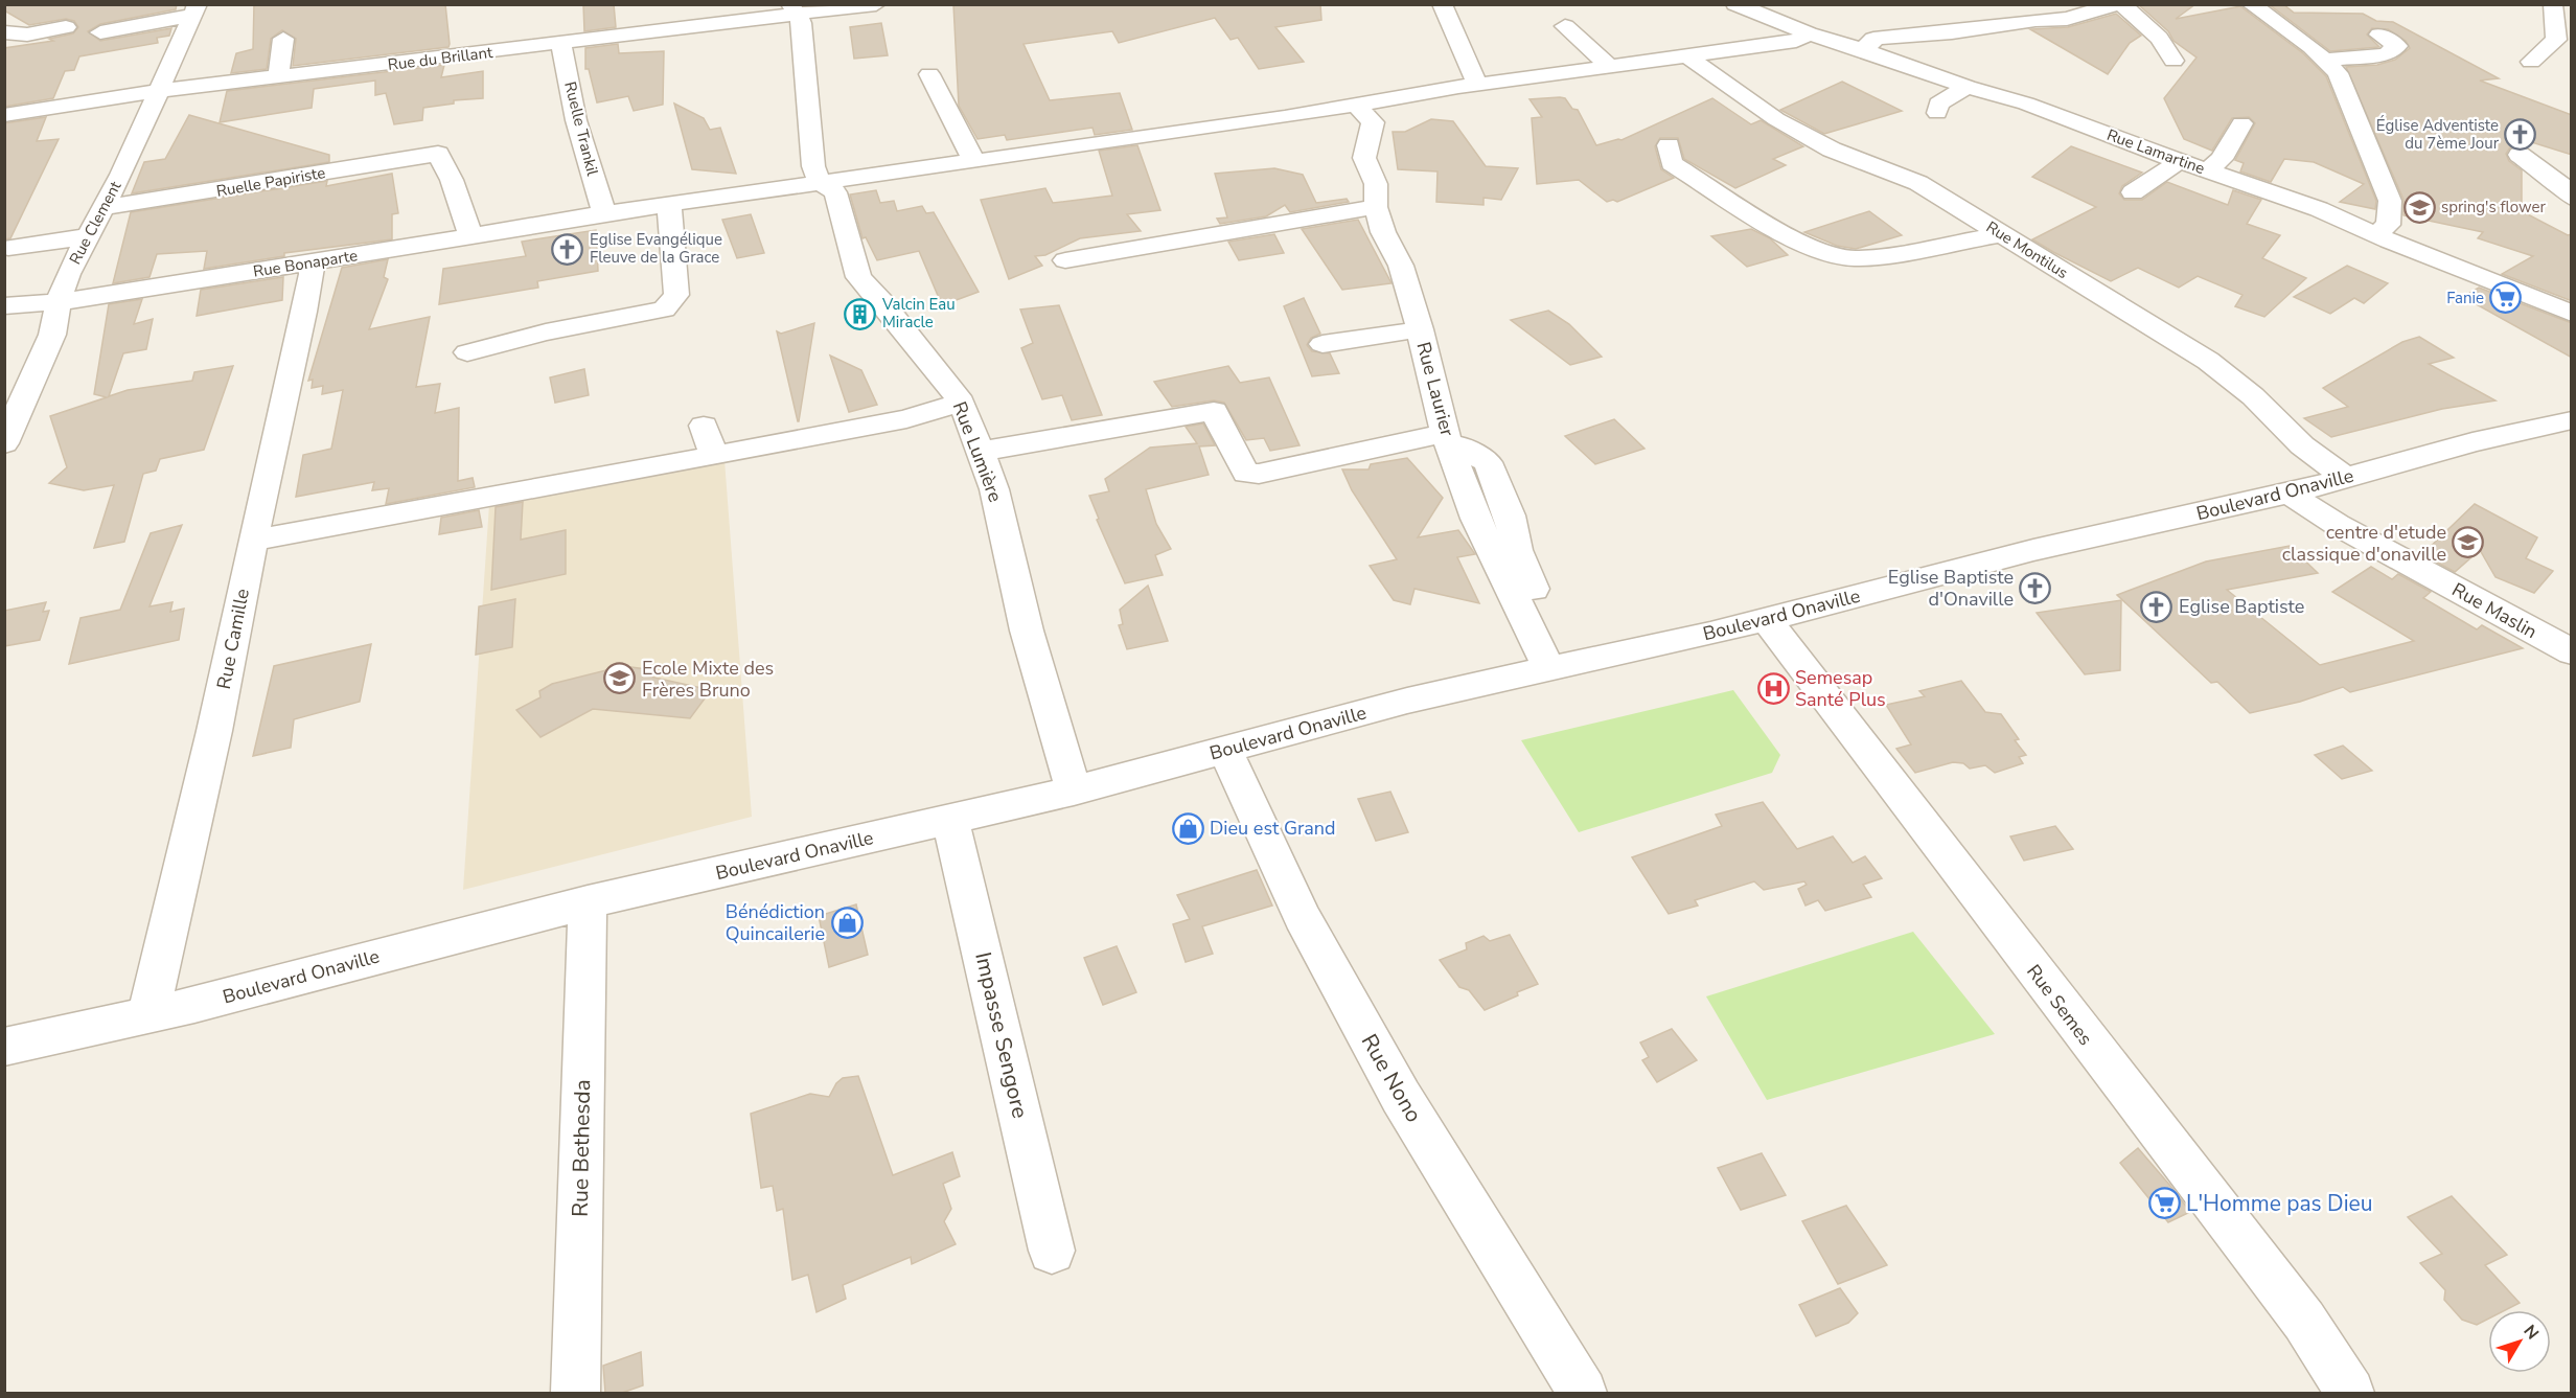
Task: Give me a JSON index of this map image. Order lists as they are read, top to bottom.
{
  "streets": {
    "street": [
      "Rue du Brillant",
      "Ruelle Trankil",
      "Rue Lamartine",
      "Ruelle Papiriste",
      "Rue Clement",
      "Rue Montilus",
      "Rue Bonaparte",
      "Rue Laurier",
      "Rue Lumière",
      "Boulevard Onaville",
      "Rue Maslin",
      "Rue Camille",
      "Rue Semes",
      "Impasse Sengore",
      "Rue Nono",
      "Rue Bethesda"
    ]
  },
  "crossings": [
    ["Rue du Brillant", "Ruelle Trankil"],
    ["Rue du Brillant", "Rue Clement"],
    ["Rue du Brillant", "Rue Lumière"],
    ["Ruelle Trankil", "Rue Bonaparte"],
    ["Rue Lamartine", "Rue Bonaparte"],
    ["Ruelle Papiriste", "Rue Clement"],
    ["Ruelle Papiriste", "Rue Bonaparte"],
    ["Rue Clement", "Rue Bonaparte"],
    ["Rue Montilus", "Rue Bonaparte"],
    ["Rue Montilus", "Boulevard Onaville"],
    ["Rue Bonaparte", "Rue Laurier"],
    ["Rue Bonaparte", "Rue Lumière"],
    ["Rue Bonaparte", "Rue Camille"],
    ["Rue Lumière", "Boulevard Onaville"],
    ["Boulevard Onaville", "Rue Maslin"],
    ["Boulevard Onaville", "Rue Camille"],
    ["Boulevard Onaville", "Rue Semes"],
    ["Boulevard Onaville", "Impasse Sengore"],
    ["Boulevard Onaville", "Rue Nono"],
    ["Boulevard Onaville", "Rue Bethesda"]
  ],
  "places": {
    "church": [
      "Église Adventiste du 7ème Jour",
      "Eglise Evangélique Fleuve de la Grace",
      "Eglise Baptiste d'Onaville",
      "Eglise Baptiste"
    ],
    "school or university": ["spring's flower", "centre d'etude classique d'onaville", "Ecole Mixte des Frères Bruno"],
    "supermarket": ["Fanie", "L'Homme pas Dieu"],
    "building": ["Valcin Eau Miracle"],
    "hospital": ["Semesap Santé Plus"],
    "shop": ["Dieu est Grand", "Bénédiction Quincailerie"]
  },
  "north": "top right"
}
